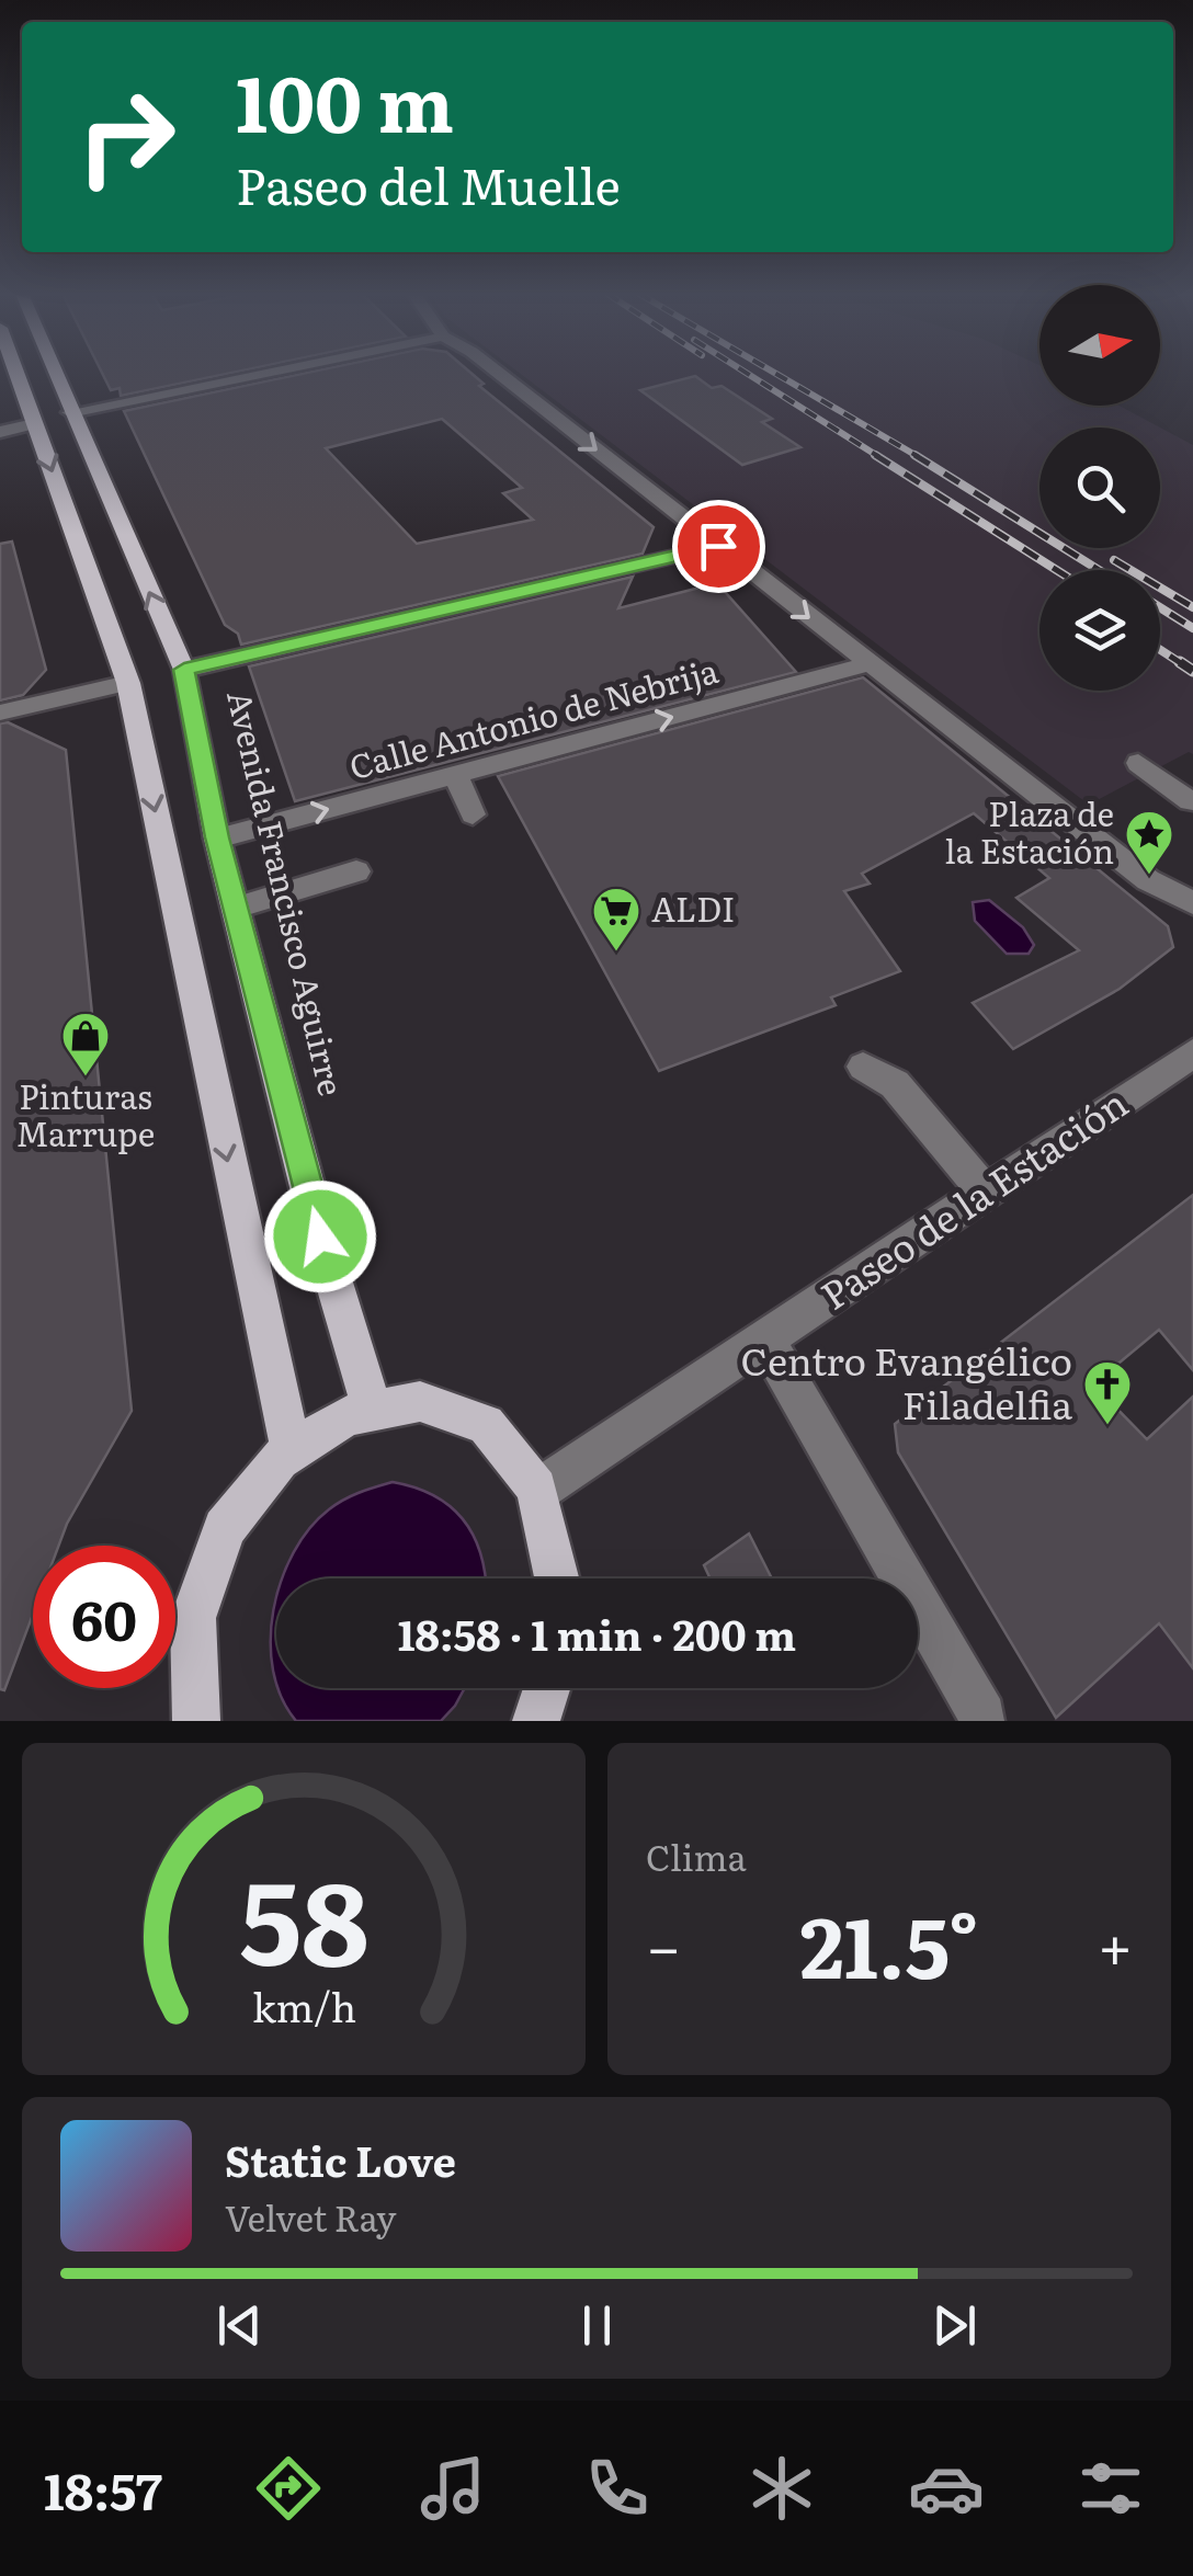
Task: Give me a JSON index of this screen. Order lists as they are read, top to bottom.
{
  "streets": {
    "main road": ["Avenida Francisco Aguirre"],
    "street": ["Calle Antonio de Nebrija", "Paseo de la Estación"]
  },
  "crossings": [
    ["Calle Antonio de Nebrija", "Avenida Francisco Aguirre"]
  ],
  "places": {
    "place": ["Plaza de la Estación"],
    "supermarket": ["ALDI"],
    "shop": ["Pinturas Marrupe"],
    "church": ["Centro Evangélico Filadelfia"]
  },
  "north": "right",
  "page": {
    "turn": ["100 m", "Paseo del Muelle"],
    "limit": "60",
    "trip": "18:58 · 1 min · 200 m",
    "tile": "Clima",
    "heat": ["−", "21.5°", "+"],
    "song": ["Static Love", "Velvet Ray"],
    "tabs": "18:57",
    "gauge": ["58", "km/h"]
  }
}
